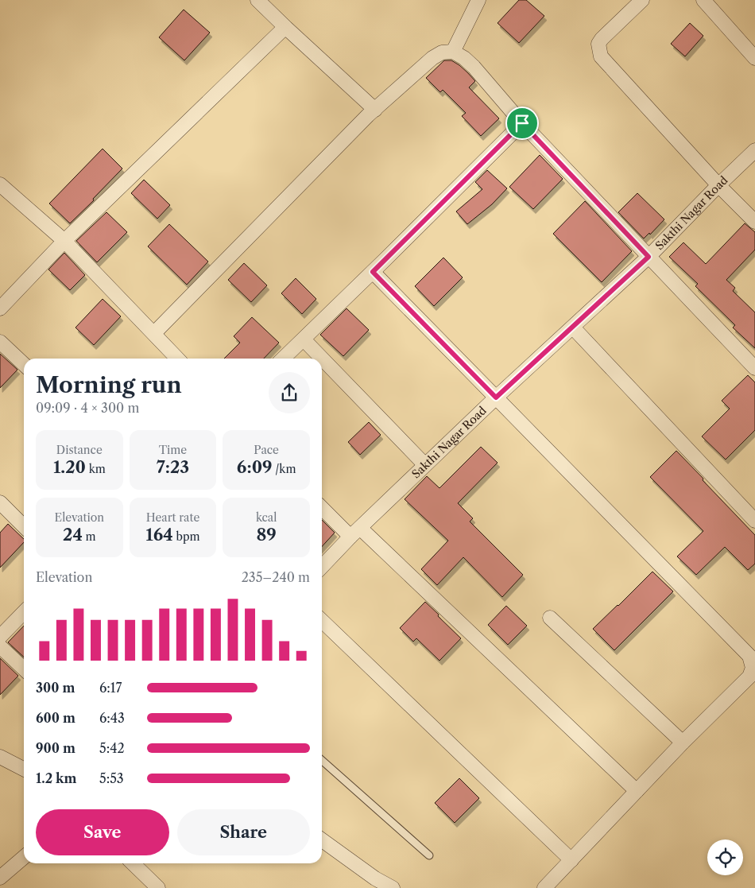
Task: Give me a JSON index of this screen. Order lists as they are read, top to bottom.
{
  "streets": {
    "street": ["Sakthi Nagar Road"]
  },
  "page": {
    "heading": ["Morning run", "09:09 · 4 × 300 m"],
    "stats": [
      ["Distance", "1.20 km"],
      ["Time", "7:23"],
      ["Pace", "6:09 /km"],
      ["Elevation", "24 m"],
      ["Heart rate", "164 bpm"],
      ["kcal", "89"]
    ],
    "chart": ["Elevation", "235–240 m"],
    "list": [
      {
        "name": "300 m",
        "note": "6:17"
      },
      {
        "name": "600 m",
        "note": "6:43"
      },
      {
        "name": "900 m",
        "note": "5:42"
      },
      {
        "name": "1.2 km",
        "note": "5:53"
      }
    ],
    "buttons": ["Save", "Share"]
  }
}
